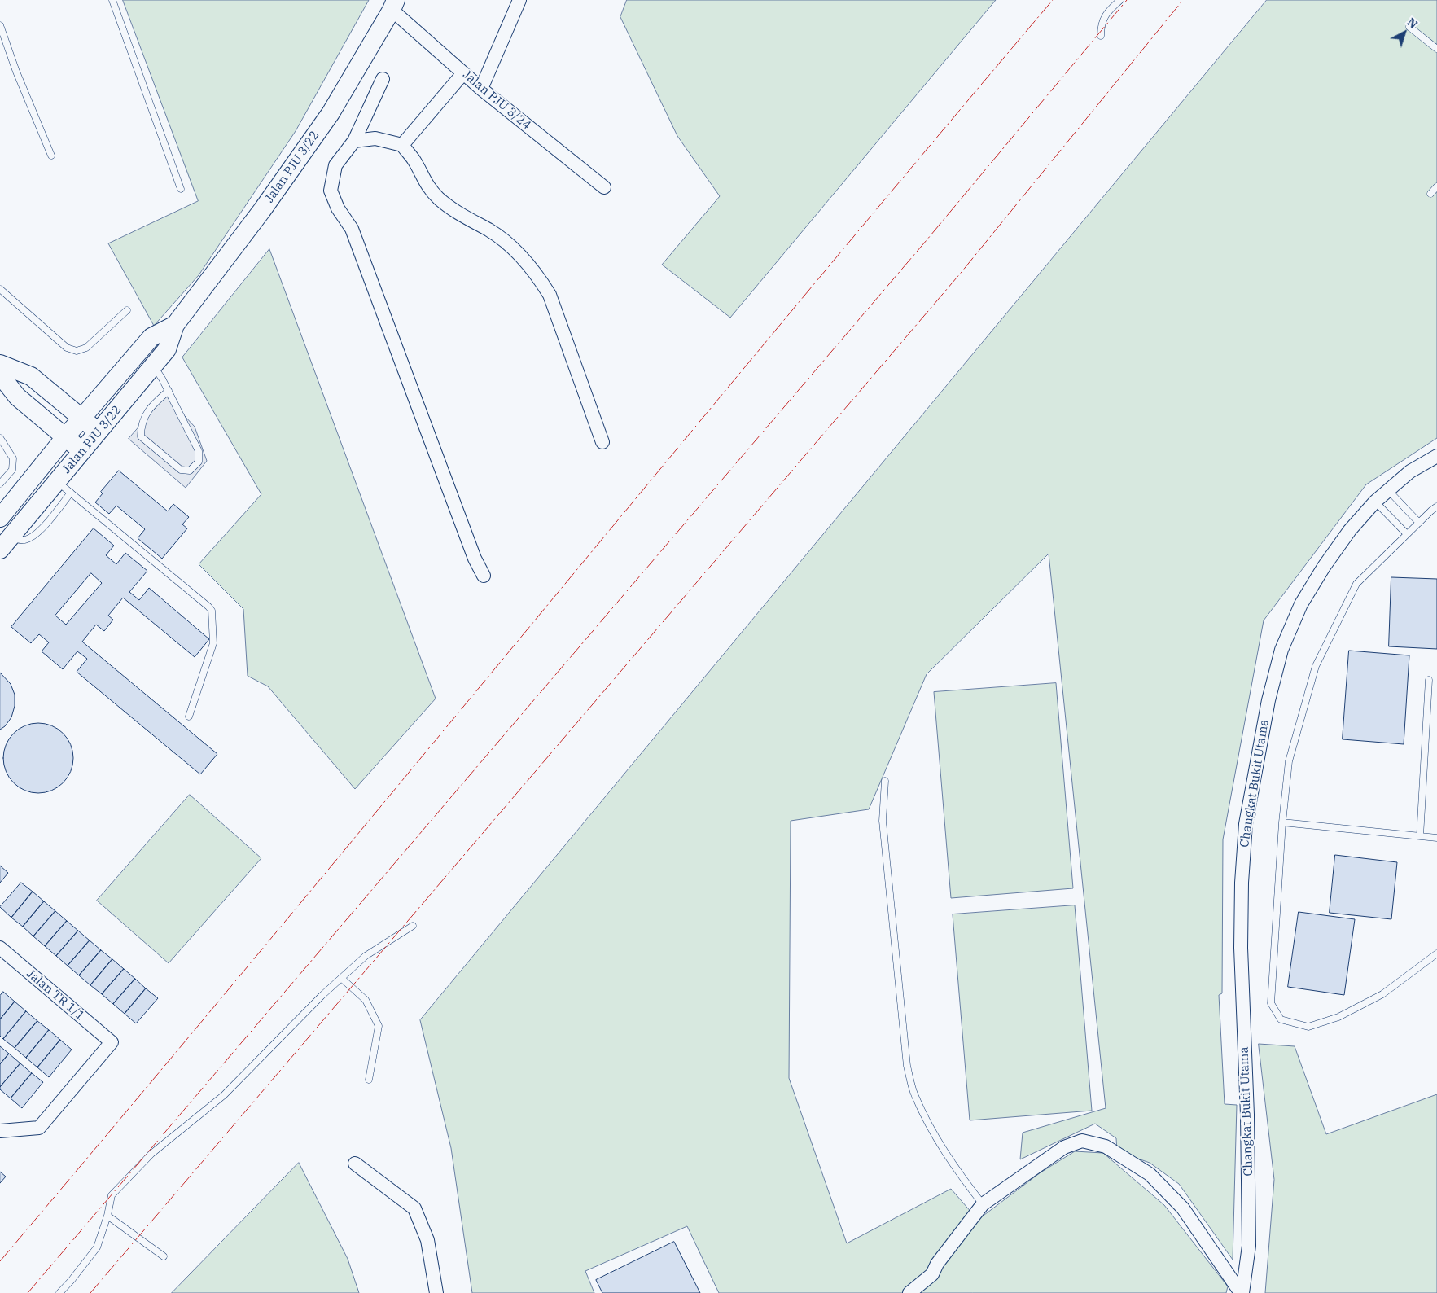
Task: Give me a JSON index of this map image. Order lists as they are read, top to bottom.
{
  "streets": {
    "street": [
      "Jalan PJU 3/24",
      "Jalan PJU 3/22",
      "Changkat Bukit Utama",
      "Jalan TR 1/1"
    ]
  },
  "crossings": [
    ["Jalan PJU 3/24", "Jalan PJU 3/22"]
  ],
  "north": "top right"
}
